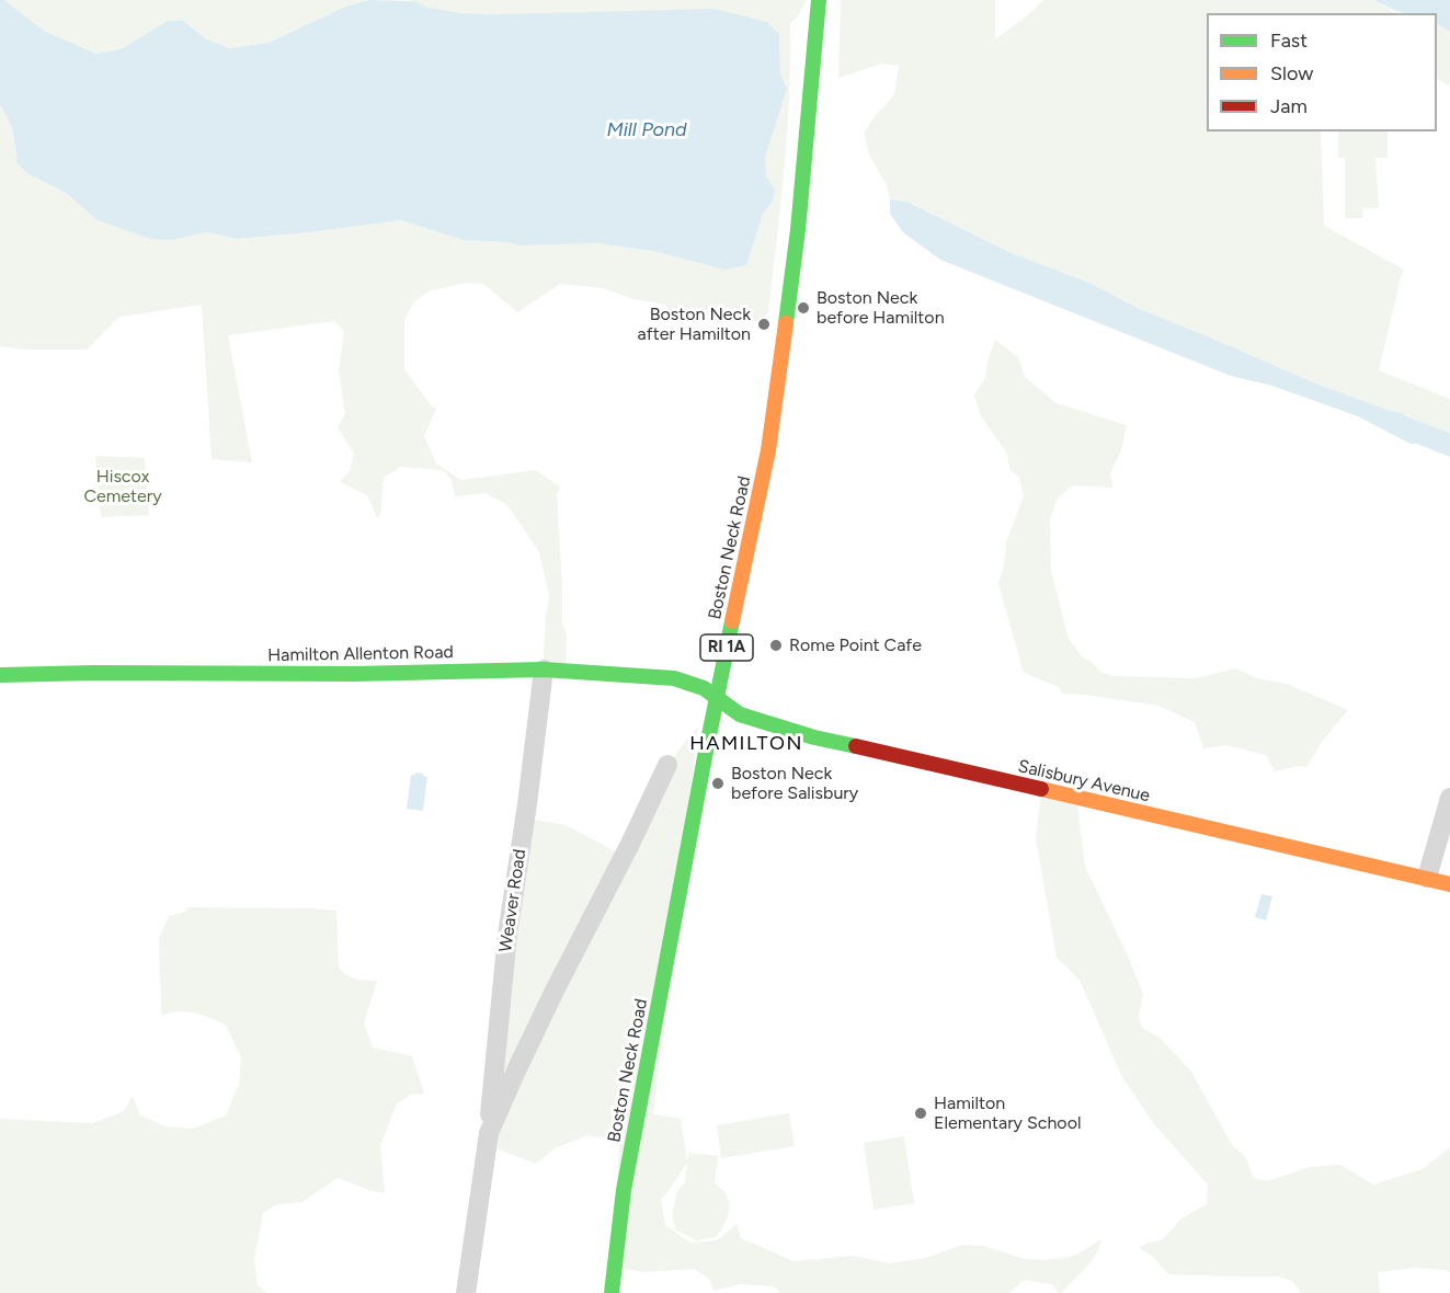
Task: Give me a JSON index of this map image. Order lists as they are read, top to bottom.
{
  "streets": {
    "street": [
      "Boston Neck Road",
      "RI 1A",
      "Hamilton Allenton Road",
      "Salisbury Avenue",
      "Weaver Road"
    ]
  },
  "crossings": [
    ["Boston Neck Road", "Hamilton Allenton Road"],
    ["Boston Neck Road", "Salisbury Avenue"],
    ["Hamilton Allenton Road", "Salisbury Avenue"],
    ["Hamilton Allenton Road", "Weaver Road"]
  ],
  "districts": ["HAMILTON"],
  "water": ["Mill Pond"],
  "parks": ["Hiscox Cemetery"],
  "places": [
    "Boston Neck before Hamilton",
    "Boston Neck after Hamilton",
    "Rome Point Cafe",
    "Boston Neck before Salisbury",
    "Hamilton Elementary School"
  ],
  "legend": ["Fast", "Slow", "Jam"]
}
